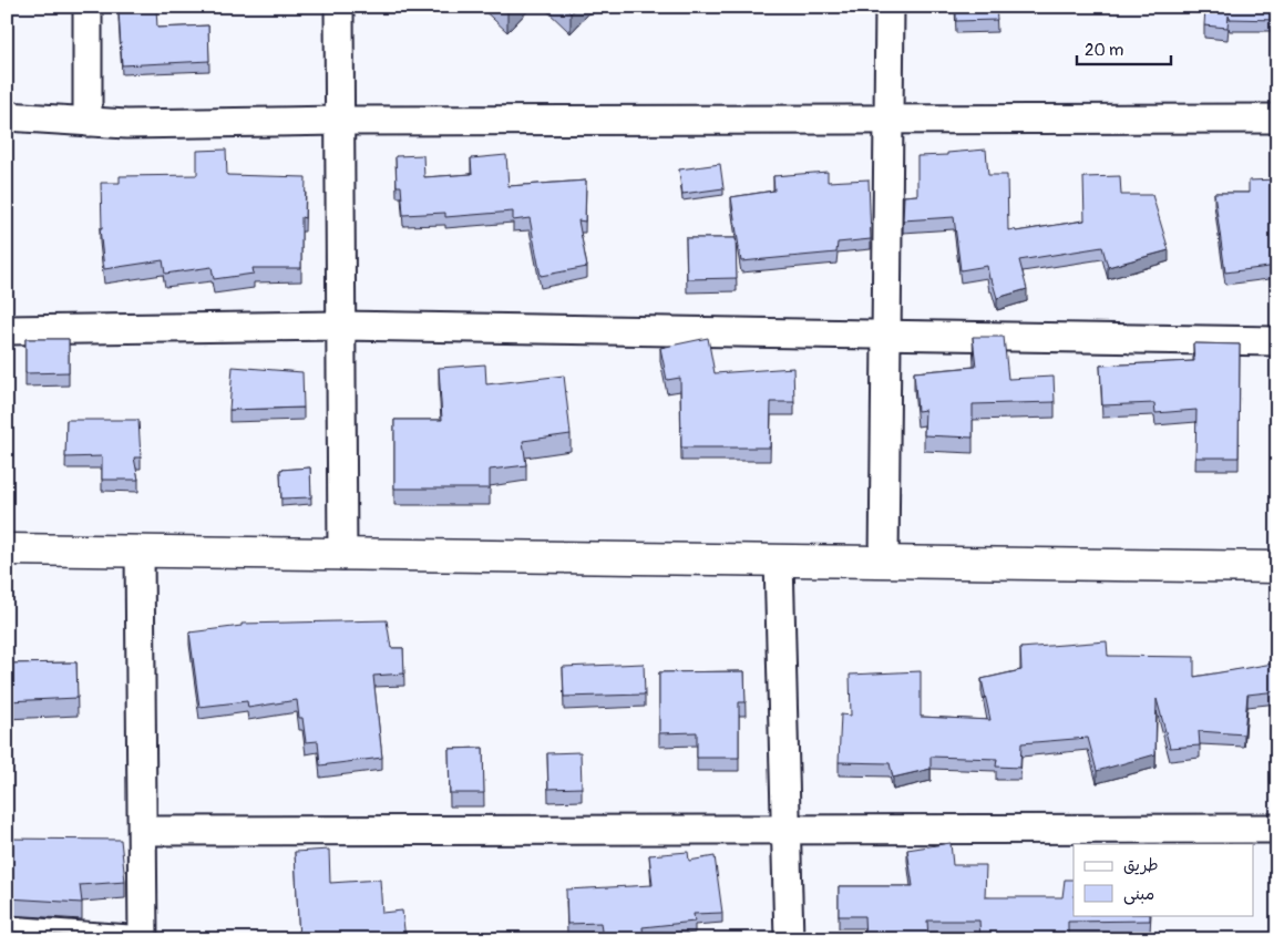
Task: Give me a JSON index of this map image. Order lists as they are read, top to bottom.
{
  "legend": ["طريق", "مبنى"],
  "scale_bar": "20 m"
}
